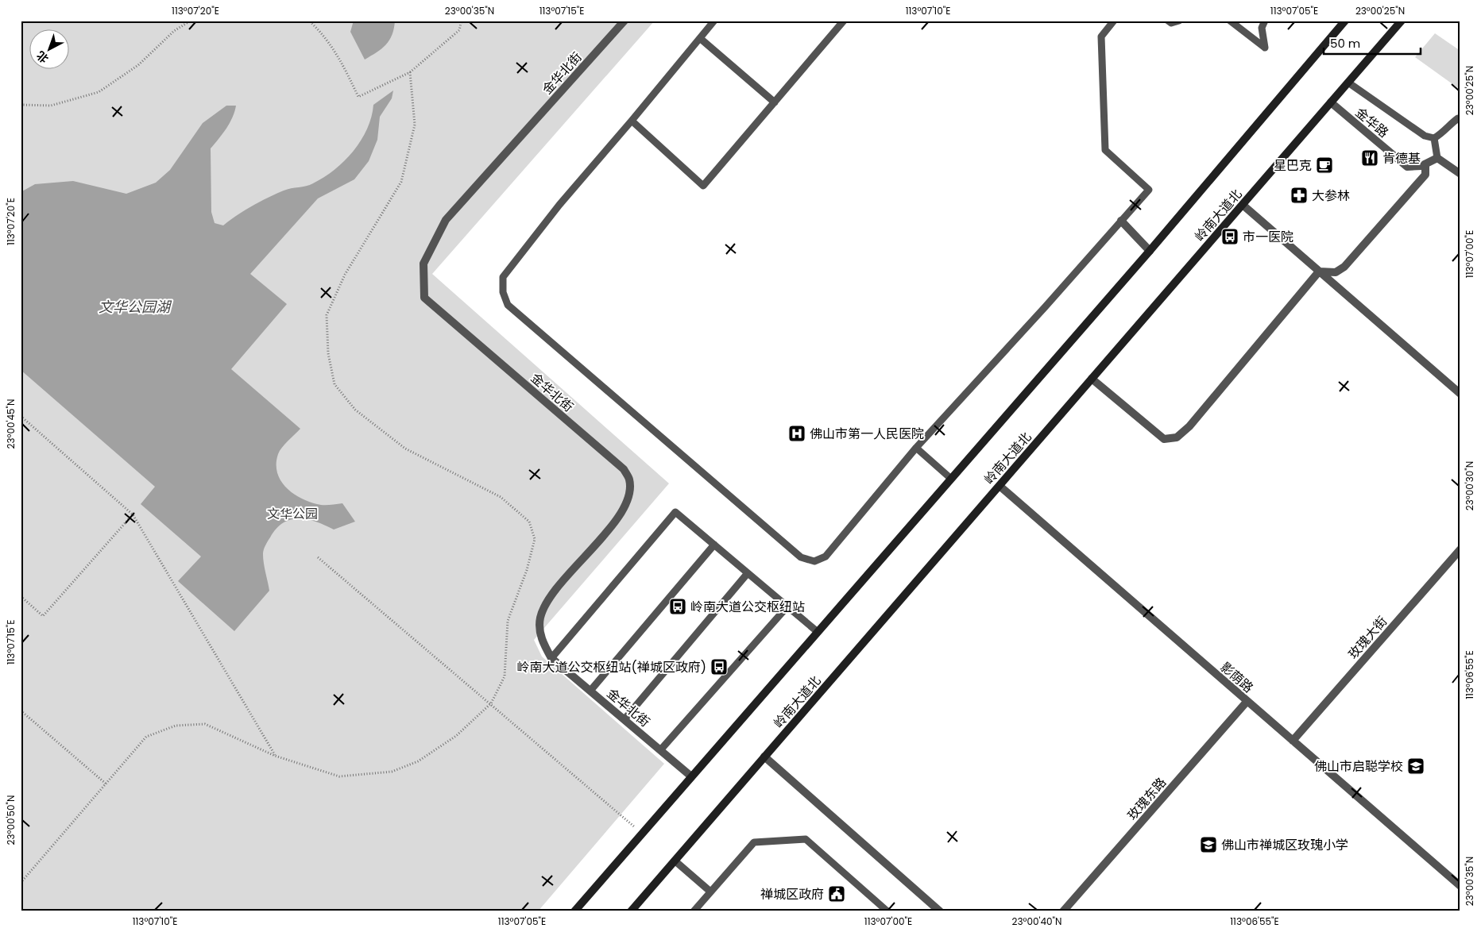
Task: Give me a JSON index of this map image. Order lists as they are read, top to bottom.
{
  "streets": {
    "main road": ["岭南大道北"],
    "street": [
      "金华北街",
      "金华路",
      "玫瑰大街",
      "影荫路",
      "玫瑰东路"
    ]
  },
  "crossings": [
    ["金华路", "岭南大道北"],
    ["岭南大道北", "影荫路"],
    ["玫瑰大街", "影荫路"],
    ["影荫路", "玫瑰东路"]
  ],
  "water": ["文华公园湖"],
  "parks": ["文华公园"],
  "places": {
    "restaurant": ["肯德基"],
    "cafe": ["星巴克"],
    "pharmacy": ["大参林"],
    "bus stop": ["市一医院", "岭南大道公交枢纽站", "岭南大道公交枢纽站(禅城区政府)"],
    "hospital": ["佛山市第一人民医院"],
    "school or university": ["佛山市启聪学校", "佛山市禅城区玫瑰小学"],
    "public building": ["禅城区政府"]
  },
  "scale_bar": "50 m",
  "north": "bottom left",
  "coordinates": [
    "113°07'20\"E",
    "23°00'35\"N",
    "113°07'15\"E",
    "113°07'10\"E",
    "113°07'05\"E",
    "23°00'25\"N",
    "113°07'00\"E",
    "23°00'45\"N",
    "23°00'30\"N",
    "113°06'55\"E",
    "23°00'50\"N",
    "23°00'40\"N"
  ]
}
